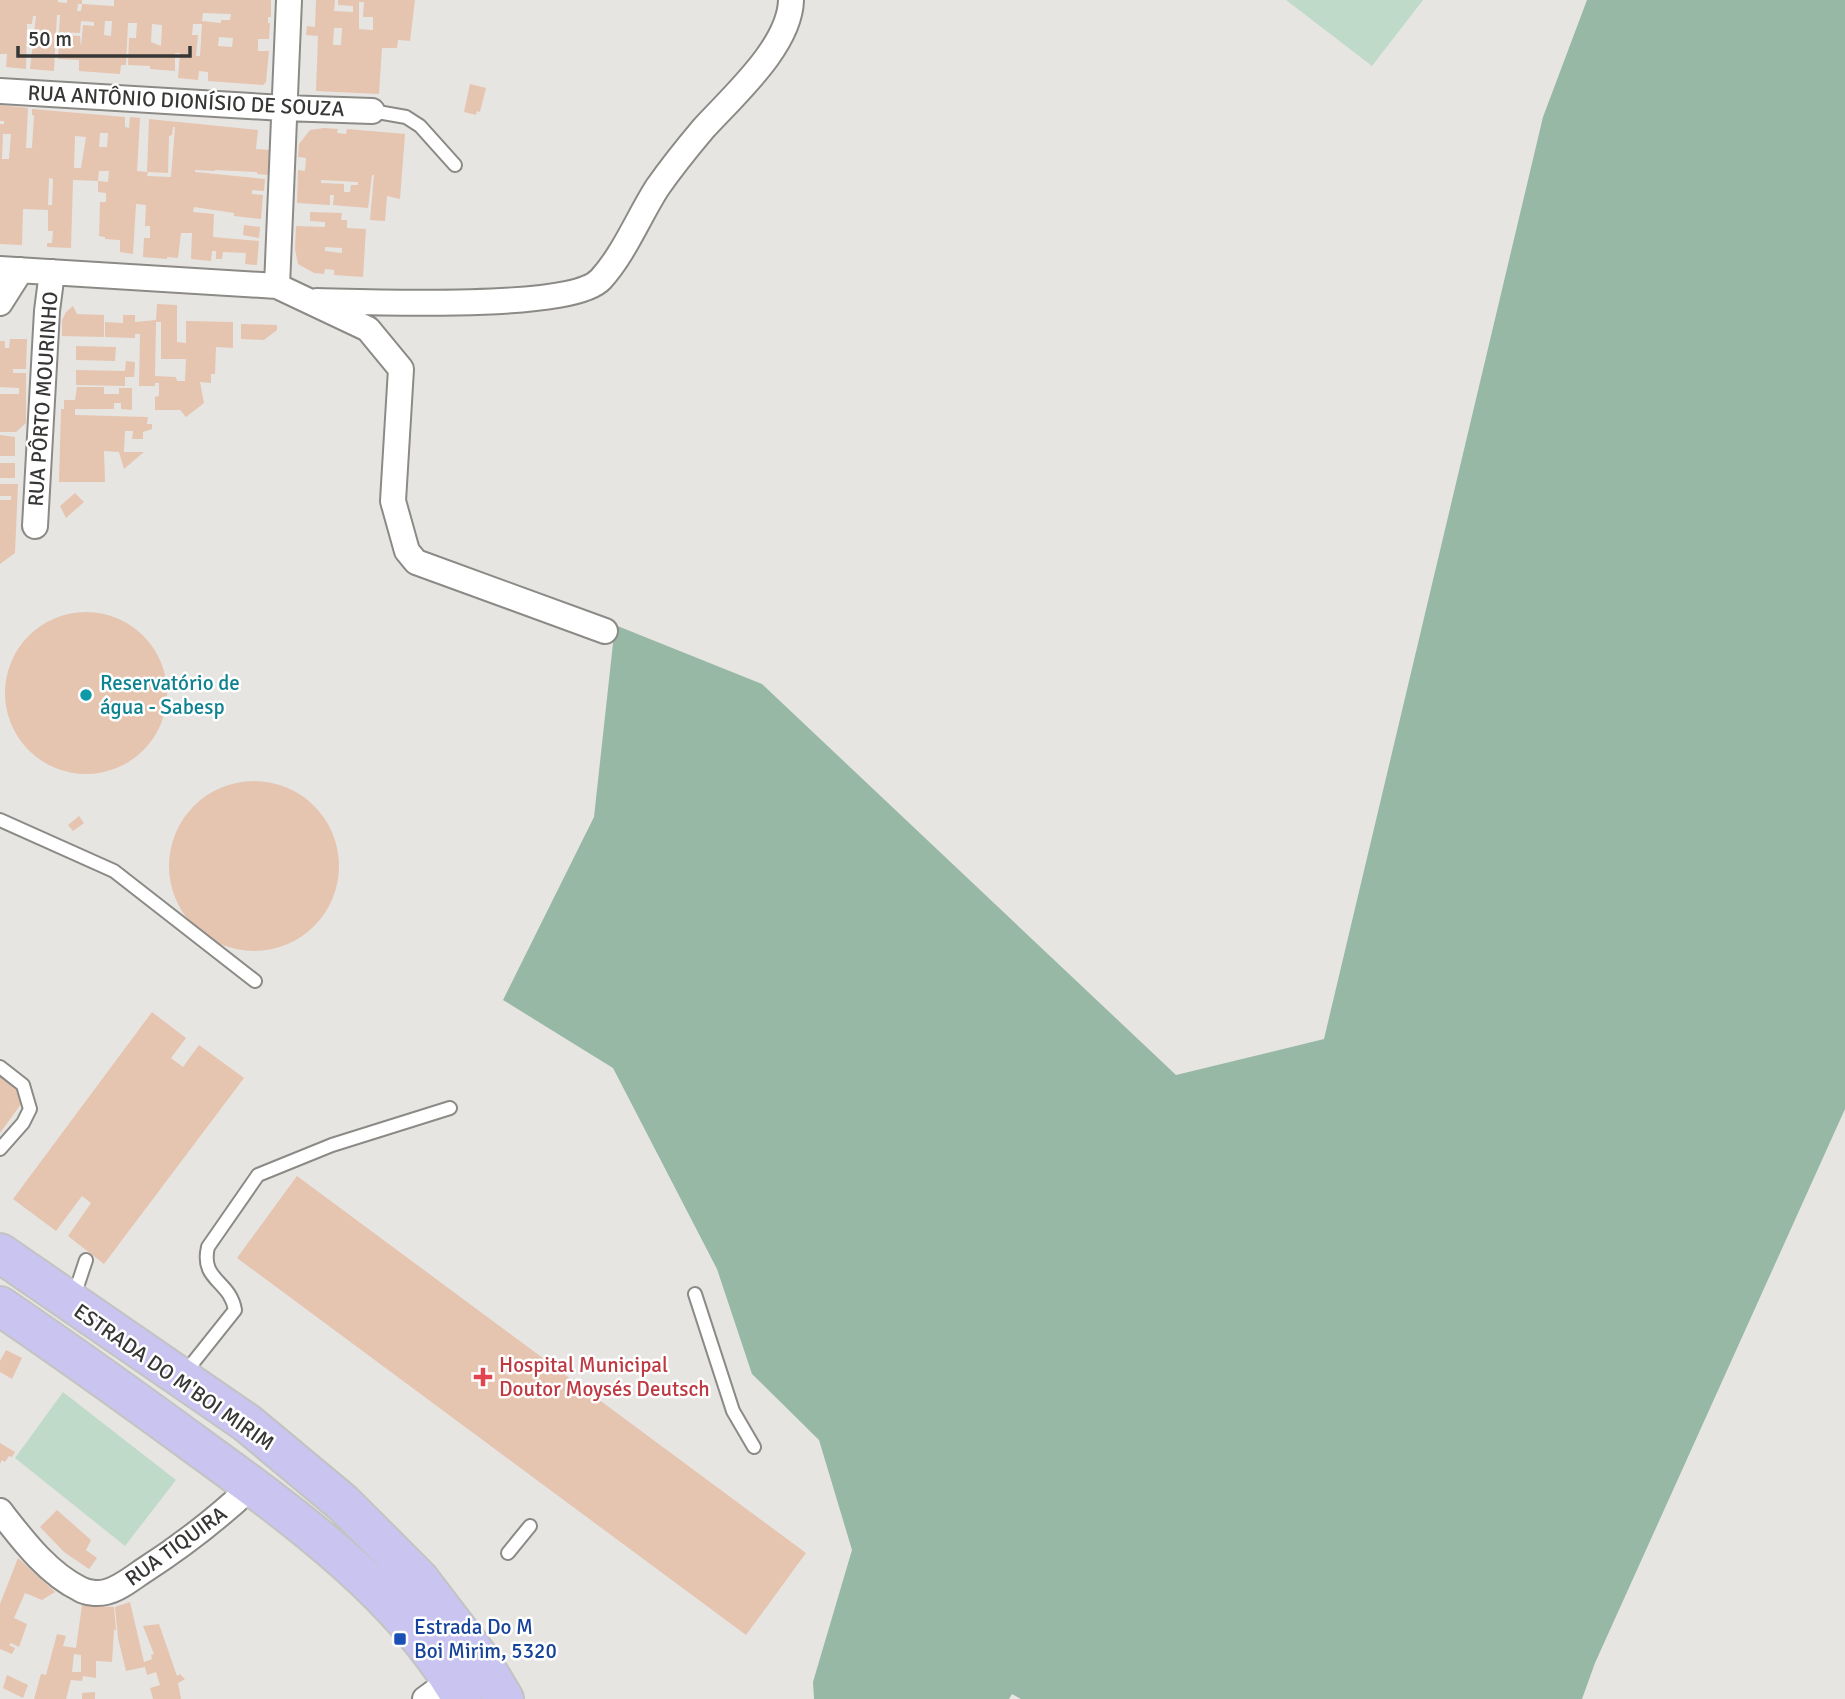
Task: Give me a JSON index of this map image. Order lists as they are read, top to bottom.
{
  "streets": {
    "main road": ["ESTRADA DO M'BOI MIRIM"],
    "street": ["RUA ANTÔNIO DIONÍSIO DE SOUZA", "RUA PÔRTO MOURINHO", "RUA TIQUIRA"]
  },
  "crossings": [
    ["ESTRADA DO M'BOI MIRIM", "RUA TIQUIRA"]
  ],
  "places": {
    "other": ["Reservatório de água - Sabesp"],
    "health": ["Hospital Municipal Doutor Moysés Deutsch"],
    "transit": ["Estrada Do M Boi Mirim, 5320"]
  },
  "scale_bar": "50 m"
}
